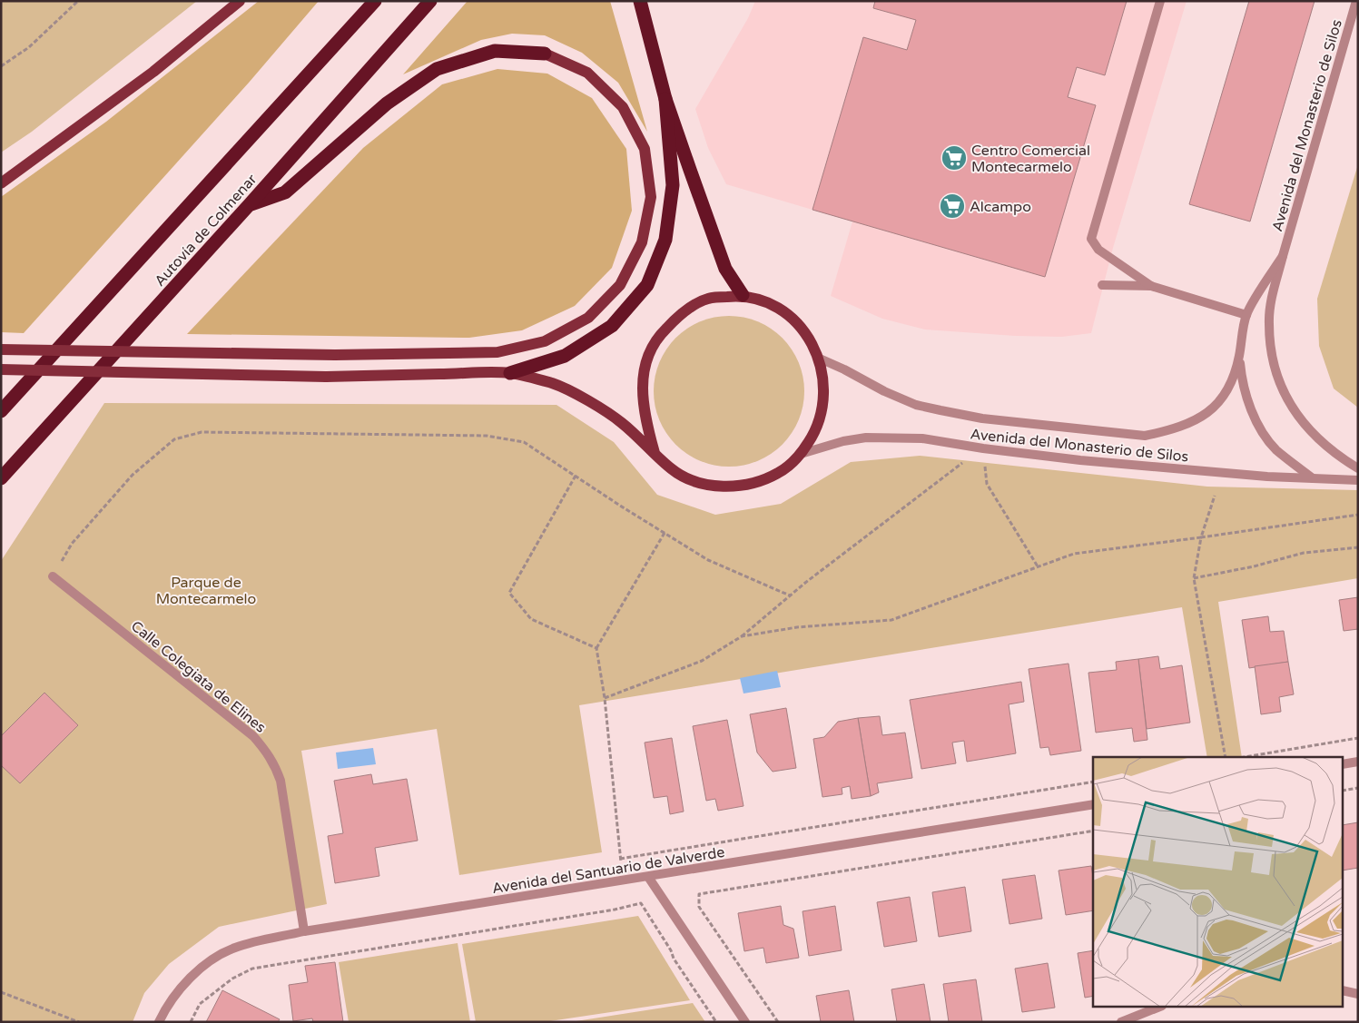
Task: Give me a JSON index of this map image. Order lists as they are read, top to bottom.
{
  "streets": {
    "highway": ["Autovía de Colmenar"],
    "street": ["Avenida del Monasterio de Silos", "Calle Colegiata de Elines", "Avenida del Santuario de Valverde"]
  },
  "crossings": [
    ["Calle Colegiata de Elines", "Avenida del Santuario de Valverde"]
  ],
  "parks": ["Parque de Montecarmelo"],
  "places": {
    "supermarket": ["Centro Comercial Montecarmelo", "Alcampo"]
  }
}
